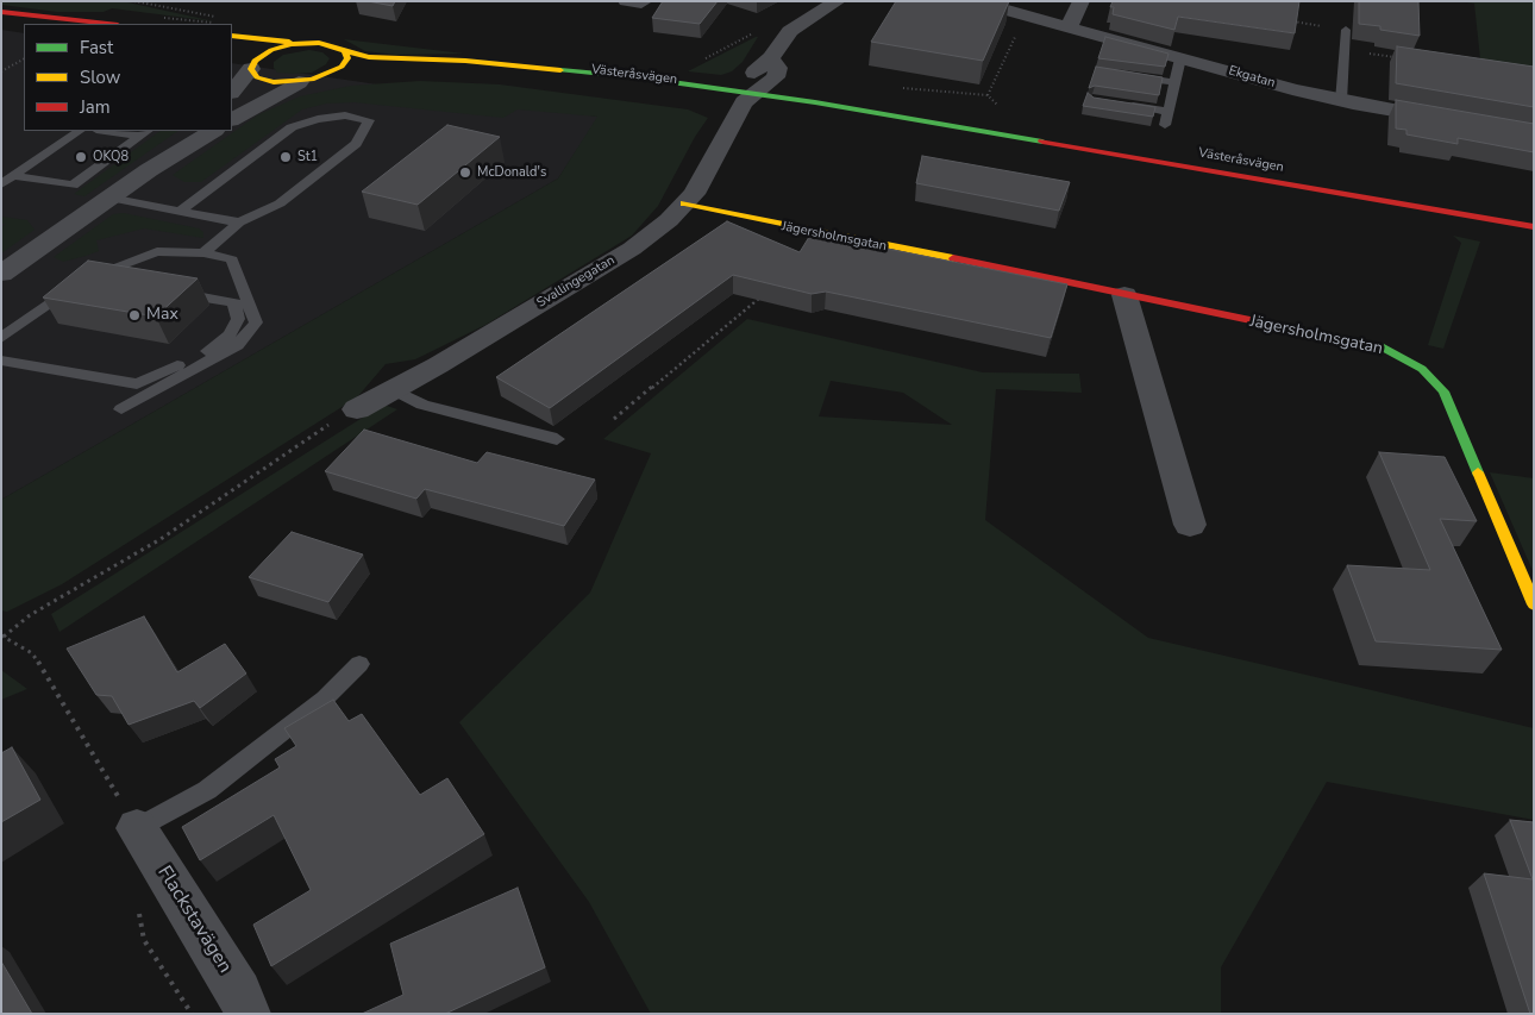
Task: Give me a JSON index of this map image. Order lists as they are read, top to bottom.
{
  "streets": {
    "street": [
      "Västeråsvägen",
      "Ekgatan",
      "Jägersholmsgatan",
      "Svallingegatan",
      "Flackstavägen"
    ]
  },
  "crossings": [
    ["Västeråsvägen", "Svallingegatan"],
    ["Jägersholmsgatan", "Svallingegatan"]
  ],
  "places": [
    "OKQ8",
    "St1",
    "McDonald's",
    "Max"
  ],
  "legend": ["Fast", "Slow", "Jam"]
}
